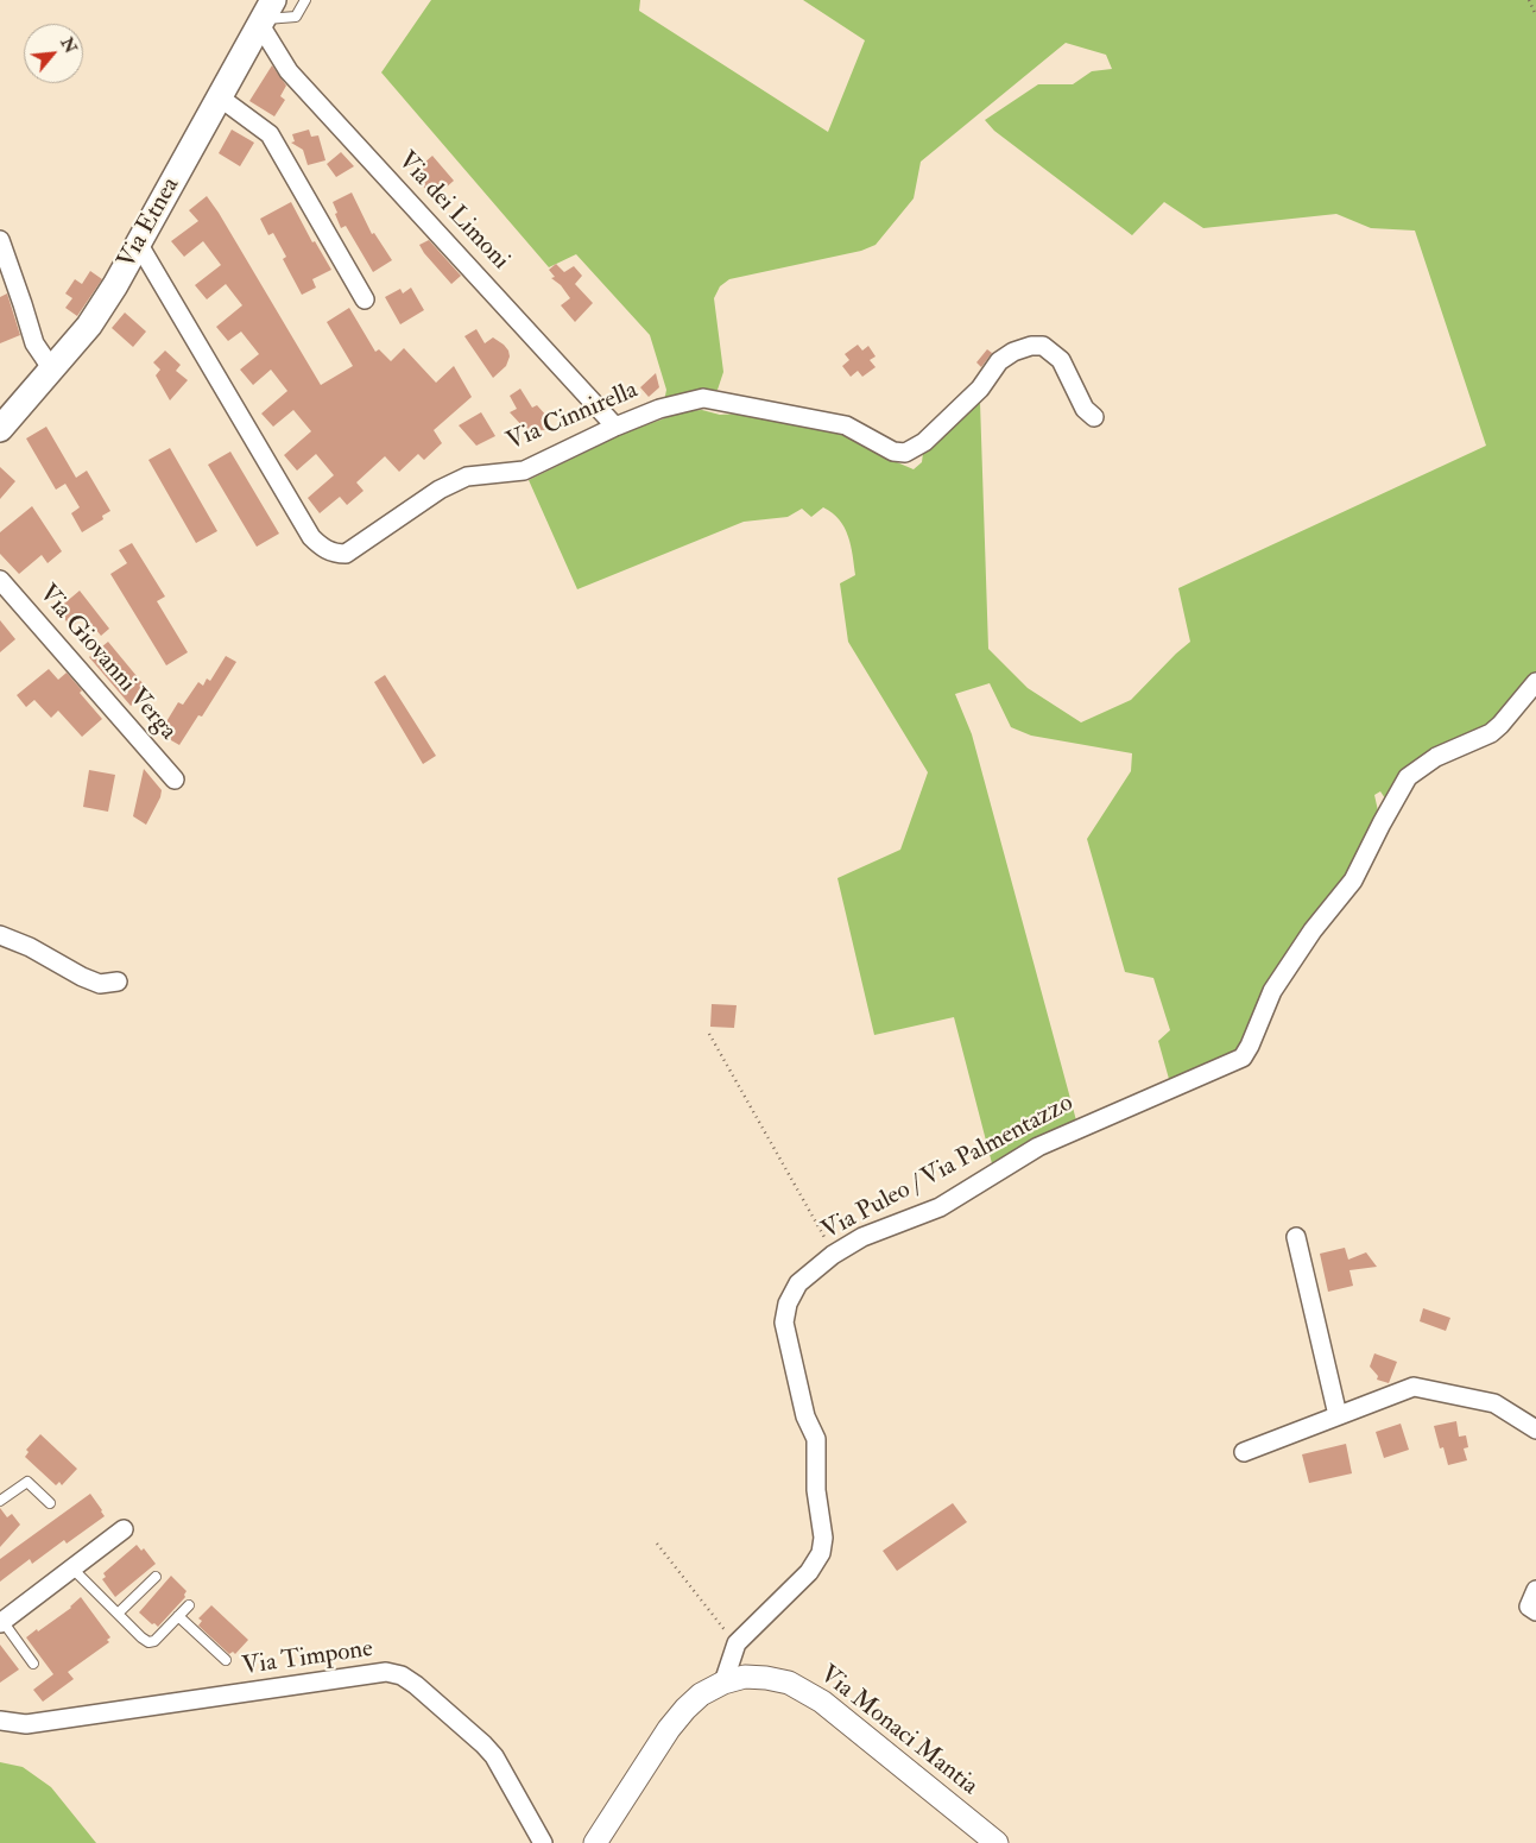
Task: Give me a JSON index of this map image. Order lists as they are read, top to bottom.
{
  "streets": {
    "main road": ["Via Etnea"],
    "street": [
      "Via dei Limoni",
      "Via Cinnirella",
      "Via Giovanni Verga",
      "Via Puleo / Via Palmentazzo",
      "Via Timpone",
      "Via Monaci Mantia"
    ]
  },
  "crossings": [
    ["Via dei Limoni", "Via Etnea"],
    ["Via dei Limoni", "Via Cinnirella"],
    ["Via Etnea", "Via Cinnirella"],
    ["Via Puleo / Via Palmentazzo", "Via Monaci Mantia"]
  ],
  "north": "top right"
}
